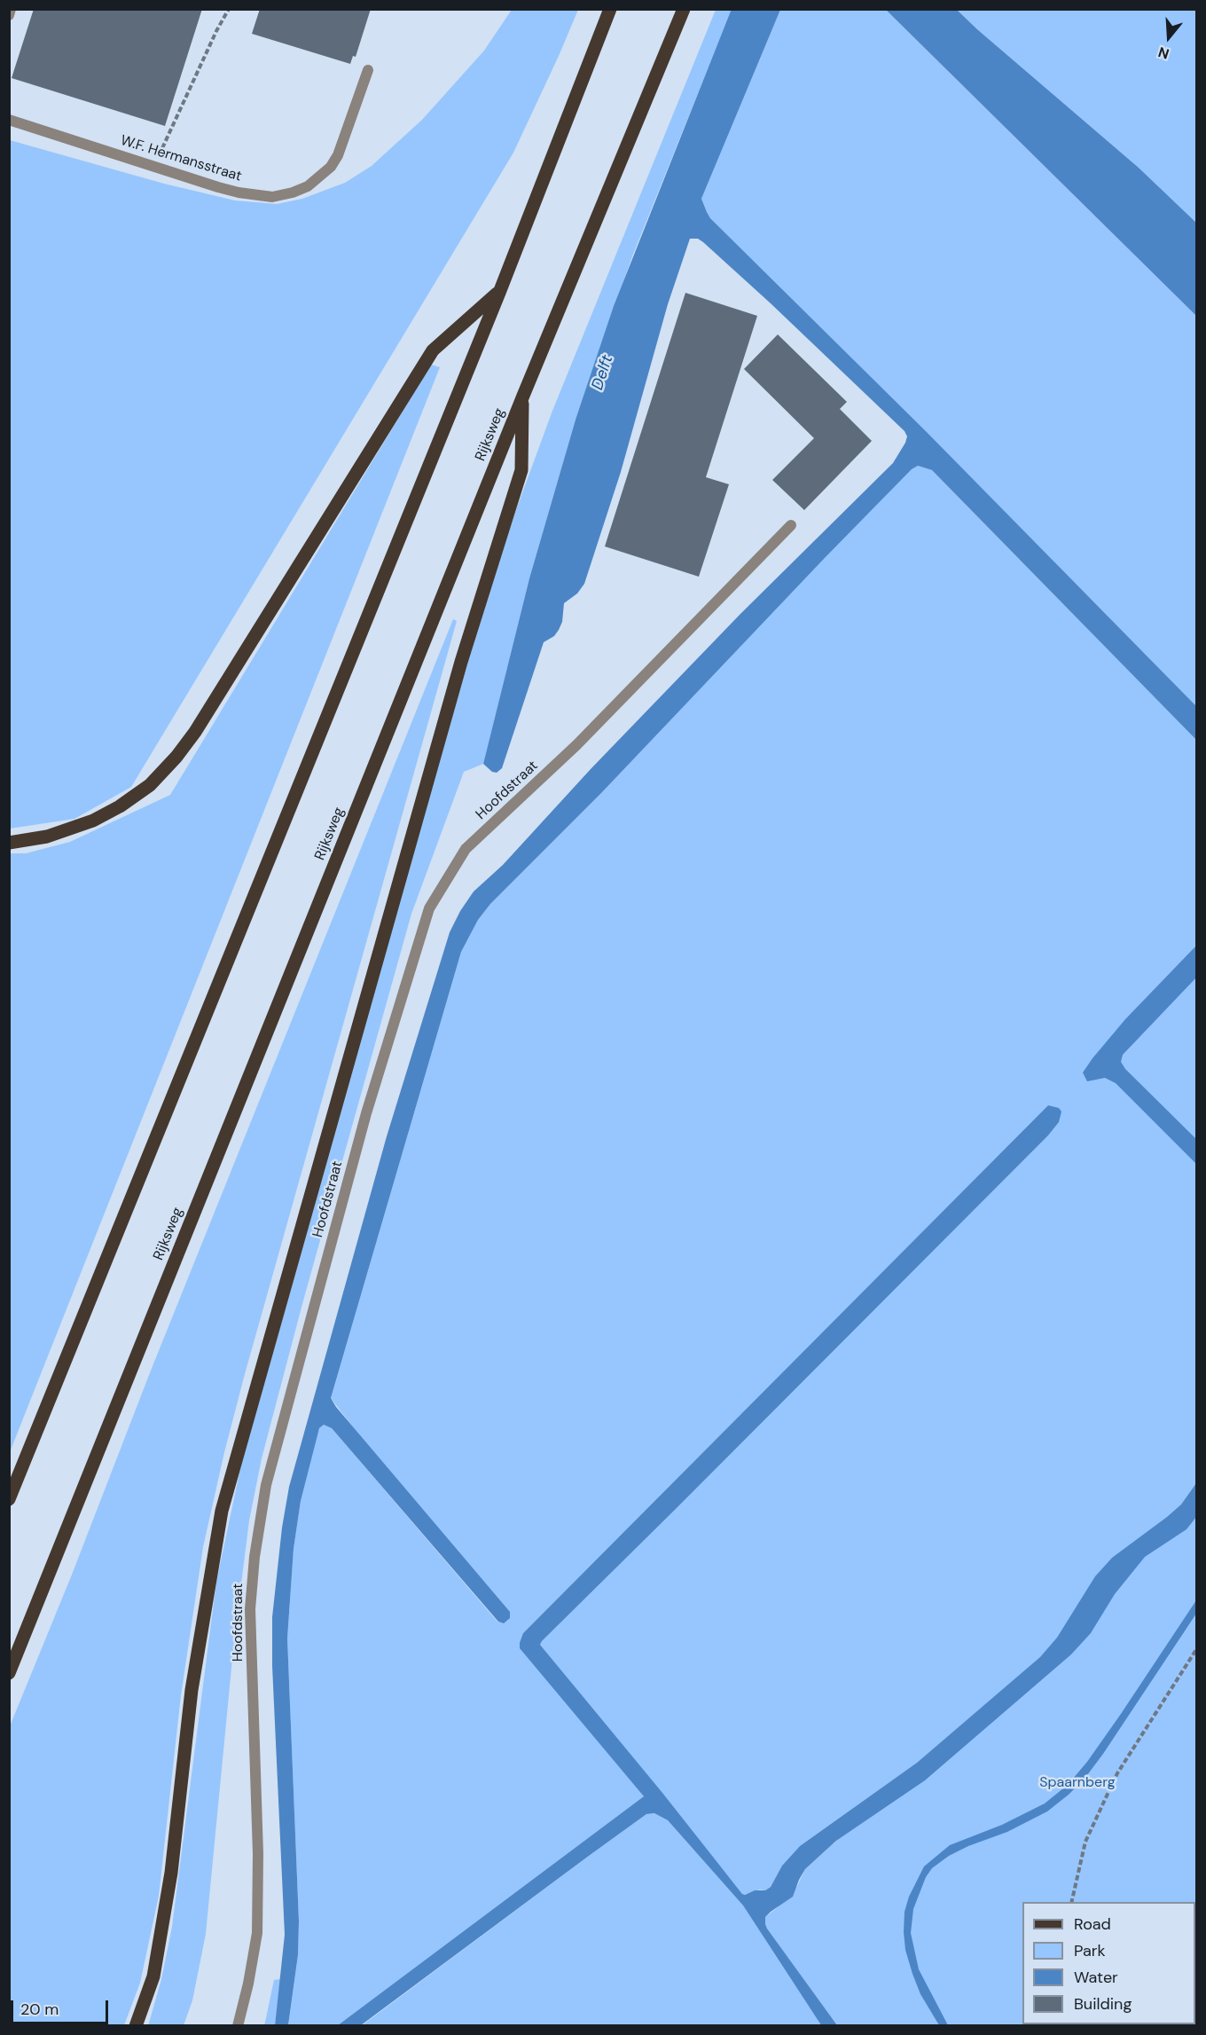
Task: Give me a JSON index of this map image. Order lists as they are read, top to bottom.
{
  "streets": {
    "main road": ["Rijksweg"],
    "street": ["W.F. Hermansstraat", "Hoofdstraat"]
  },
  "water": ["Delft"],
  "parks": ["Spaarnberg"],
  "legend": [
    "Road",
    "Park",
    "Water",
    "Building"
  ],
  "scale_bar": "20 m",
  "north": "bottom"
}
